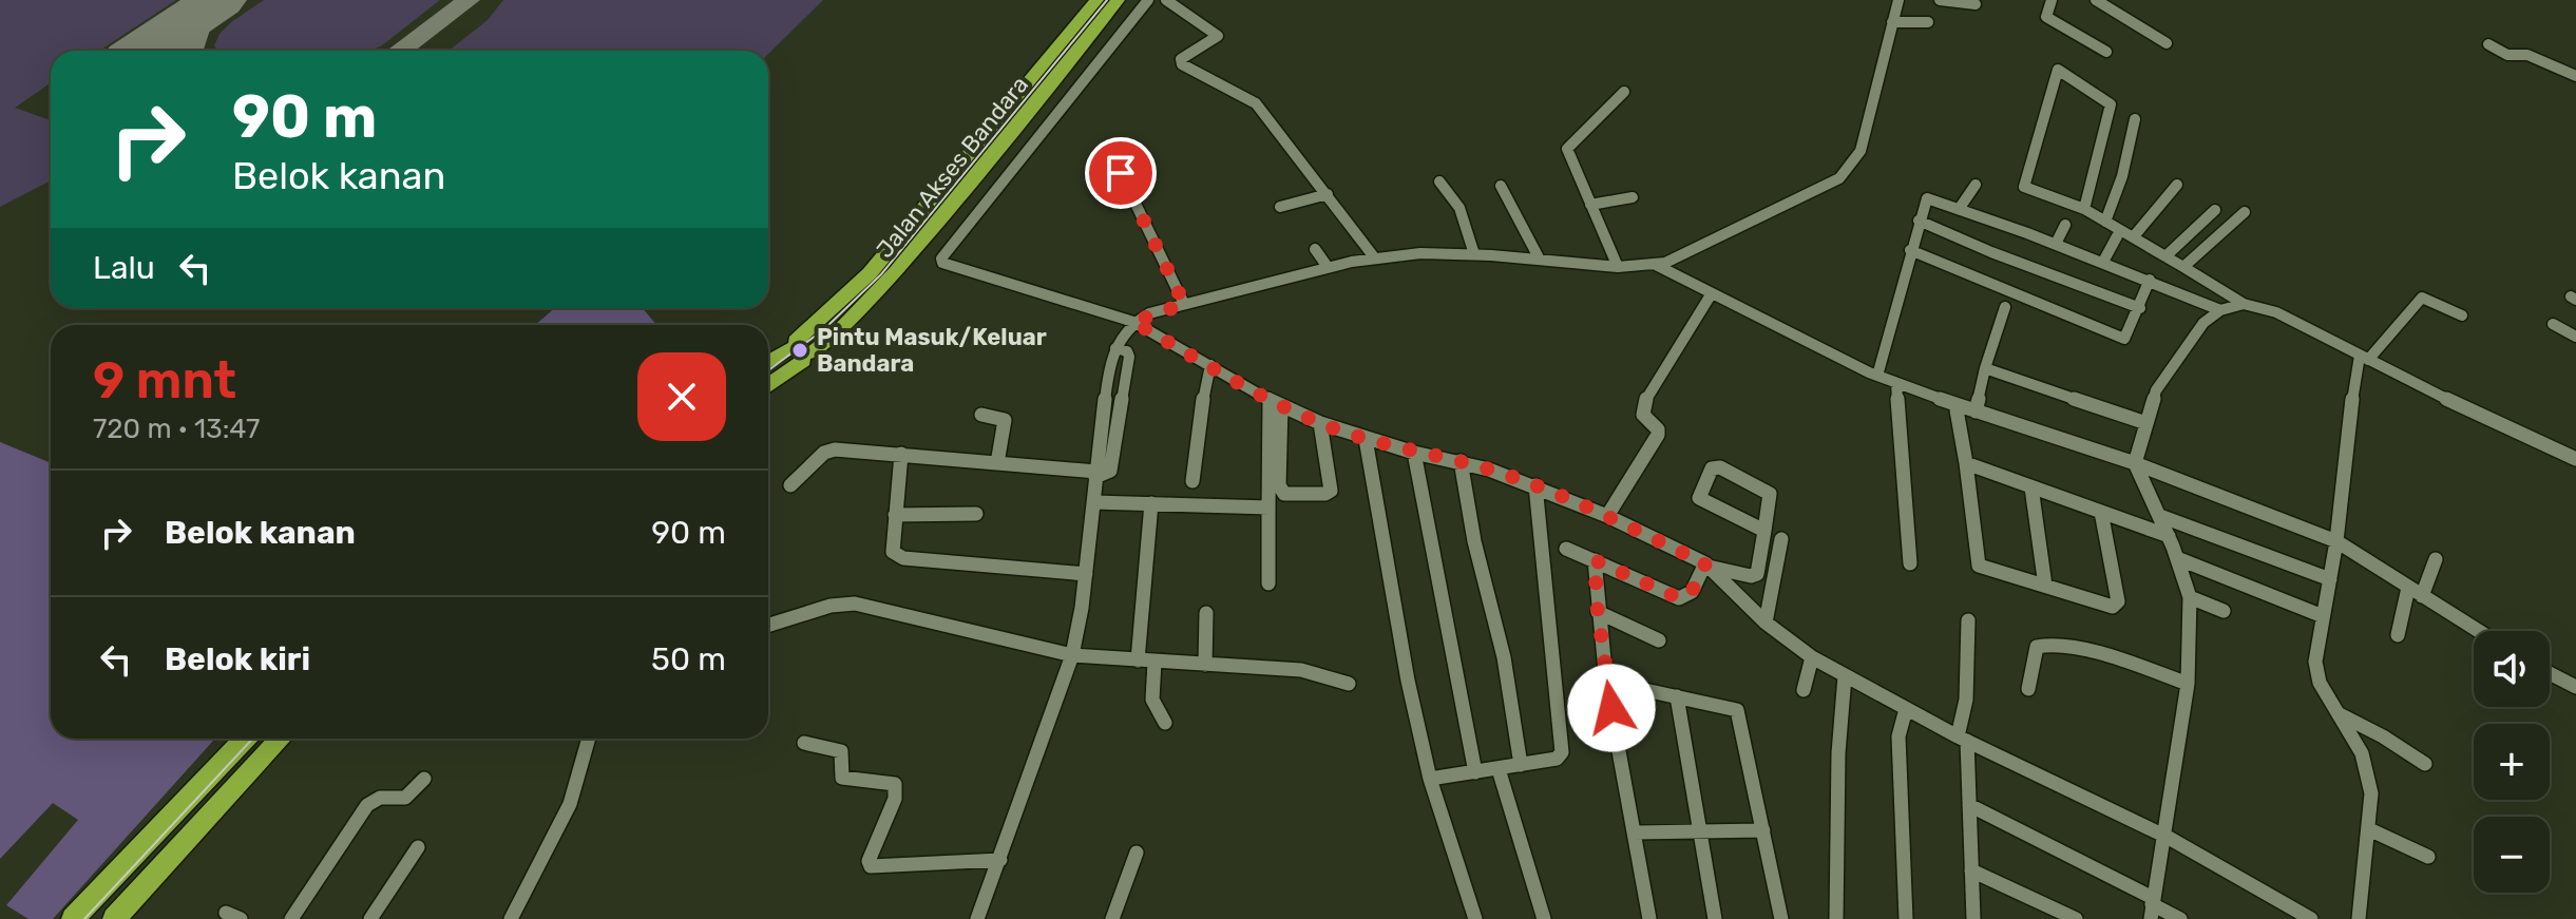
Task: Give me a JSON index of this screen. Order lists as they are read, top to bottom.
{
  "streets": {
    "highway": ["Jalan Akses Bandara"]
  },
  "places": ["Pintu Masuk/Keluar Bandara"],
  "page": {
    "turn": ["90 m", "Belok kanan"],
    "then": "Lalu",
    "heading": ["9 mnt", "720 m · 13:47"],
    "list": [
      {
        "name": "Belok kanan",
        "value": "90 m"
      },
      {
        "name": "Belok kiri",
        "value": "50 m"
      }
    ],
    "map_buttons": ["+", "−"]
  }
}
